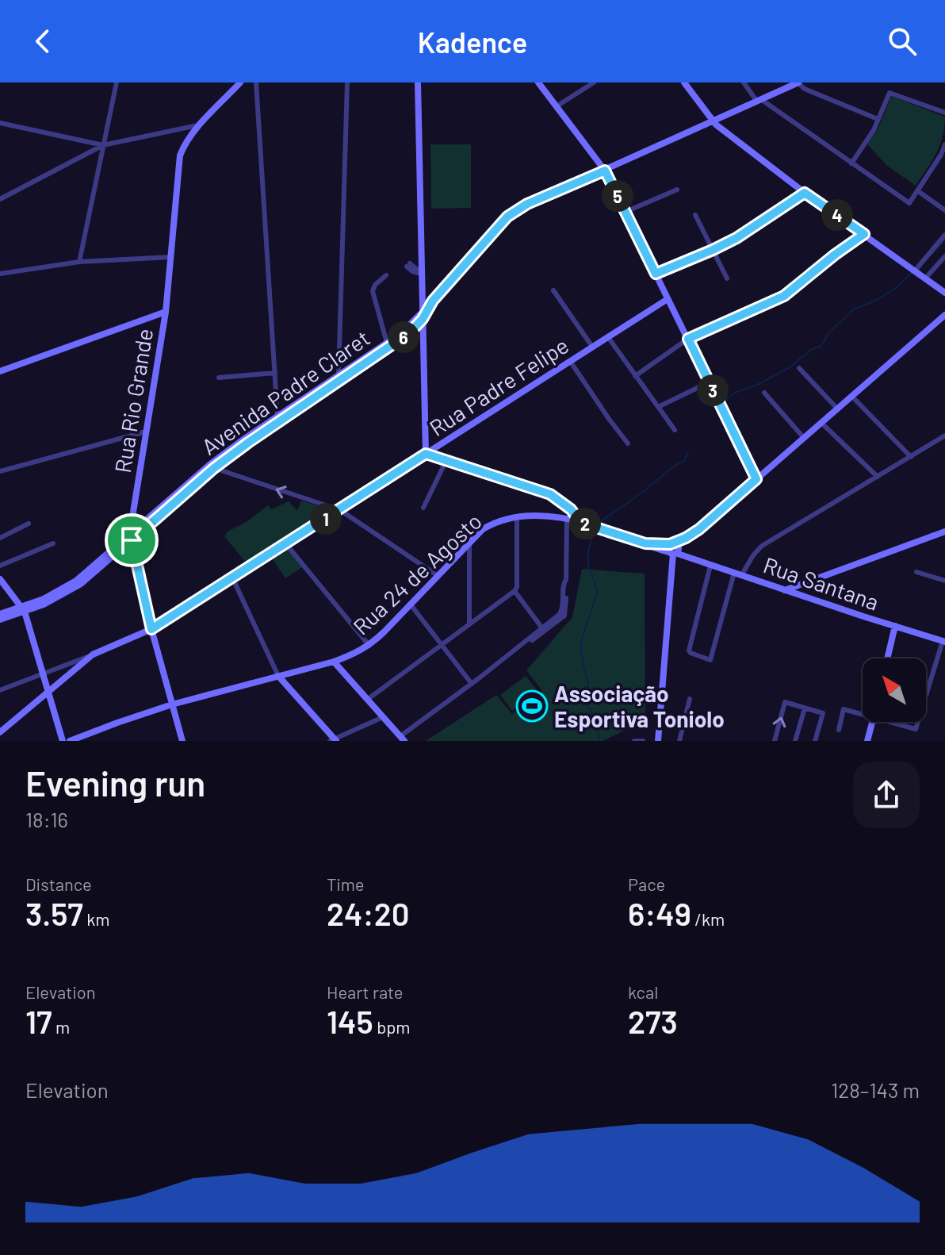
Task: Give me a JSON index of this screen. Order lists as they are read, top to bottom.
{
  "streets": {
    "main road": [
      "Rua Padre Felipe",
      "Avenida Padre Claret",
      "Rua Rio Grande",
      "Rua 24 de Agosto",
      "Rua Santana"
    ]
  },
  "crossings": [
    ["Rua Padre Felipe", "Rua Rio Grande"],
    ["Avenida Padre Claret", "Rua Rio Grande"],
    ["Rua Rio Grande", "Rua 24 de Agosto"],
    ["Rua 24 de Agosto", "Rua Santana"]
  ],
  "places": {
    "sports": ["Associação Esportiva Toniolo"]
  },
  "north": "top left",
  "page": {
    "header": "Kadence",
    "pins": [
      "5",
      "4",
      "6",
      "3",
      "1",
      "2"
    ],
    "heading": ["Evening run", "18:16"],
    "stats": [
      ["Distance", "3.57 km"],
      ["Time", "24:20"],
      ["Pace", "6:49 /km"],
      ["Elevation", "17 m"],
      ["Heart rate", "145 bpm"],
      ["kcal", "273"]
    ],
    "chart": ["Elevation", "128–143 m"]
  }
}
